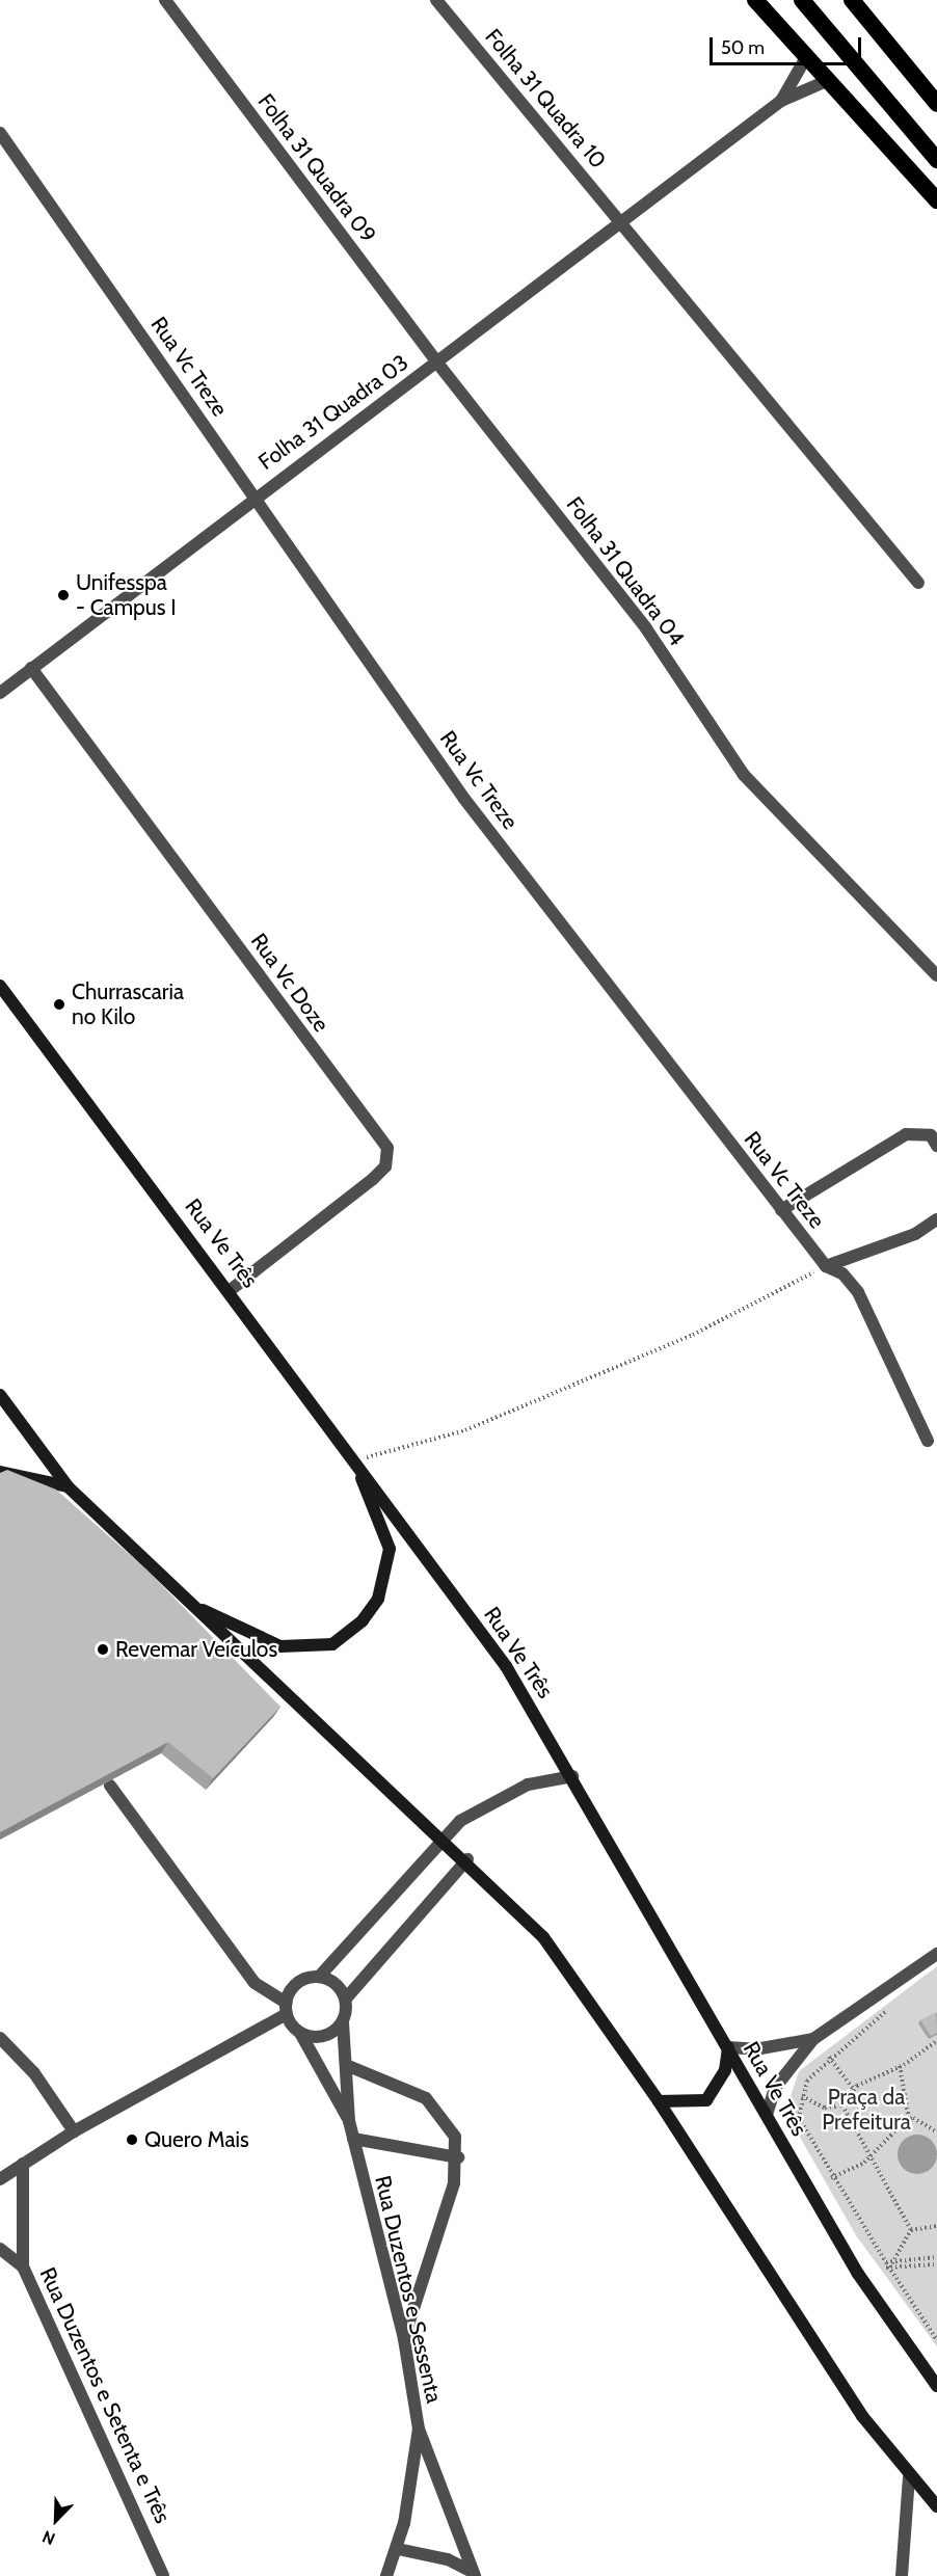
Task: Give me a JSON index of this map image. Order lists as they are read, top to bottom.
{
  "streets": {
    "main road": ["Rua Ve Três"],
    "street": [
      "Folha 31 Quadra 10",
      "Folha 31 Quadra 09",
      "Rua Vc Treze",
      "Folha 31 Quadra 03",
      "Folha 31 Quadra 04",
      "Rua Vc Doze",
      "Rua Duzentos e Sessenta",
      "Rua Duzentos e Setenta e Três"
    ]
  },
  "crossings": [
    ["Folha 31 Quadra 09", "Folha 31 Quadra 03"],
    ["Folha 31 Quadra 09", "Folha 31 Quadra 04"],
    ["Rua Vc Treze", "Folha 31 Quadra 03"],
    ["Folha 31 Quadra 03", "Folha 31 Quadra 04"],
    ["Folha 31 Quadra 03", "Rua Vc Doze"],
    ["Rua Vc Doze", "Rua Ve Três"]
  ],
  "parks": ["Praça da Prefeitura"],
  "places": [
    "Unifesspa - Campus I",
    "Churrascaria no Kilo",
    "Revemar Veículos",
    "Quero Mais"
  ],
  "scale_bar": "50 m",
  "north": "bottom left"
}
